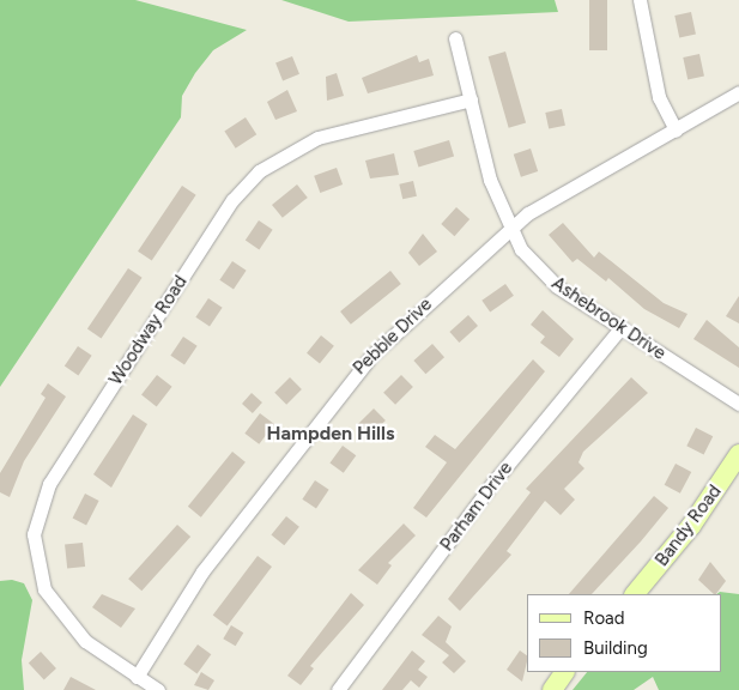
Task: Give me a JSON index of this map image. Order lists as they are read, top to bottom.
{
  "streets": {
    "street": [
      "Ashebrook Drive",
      "Woodway Road",
      "Pebble Drive",
      "Parham Drive",
      "Bandy Road"
    ]
  },
  "crossings": [
    ["Ashebrook Drive", "Woodway Road"],
    ["Ashebrook Drive", "Pebble Drive"],
    ["Ashebrook Drive", "Parham Drive"],
    ["Woodway Road", "Pebble Drive"]
  ],
  "districts": ["Hampden Hills"],
  "legend": ["Road", "Building"]
}
